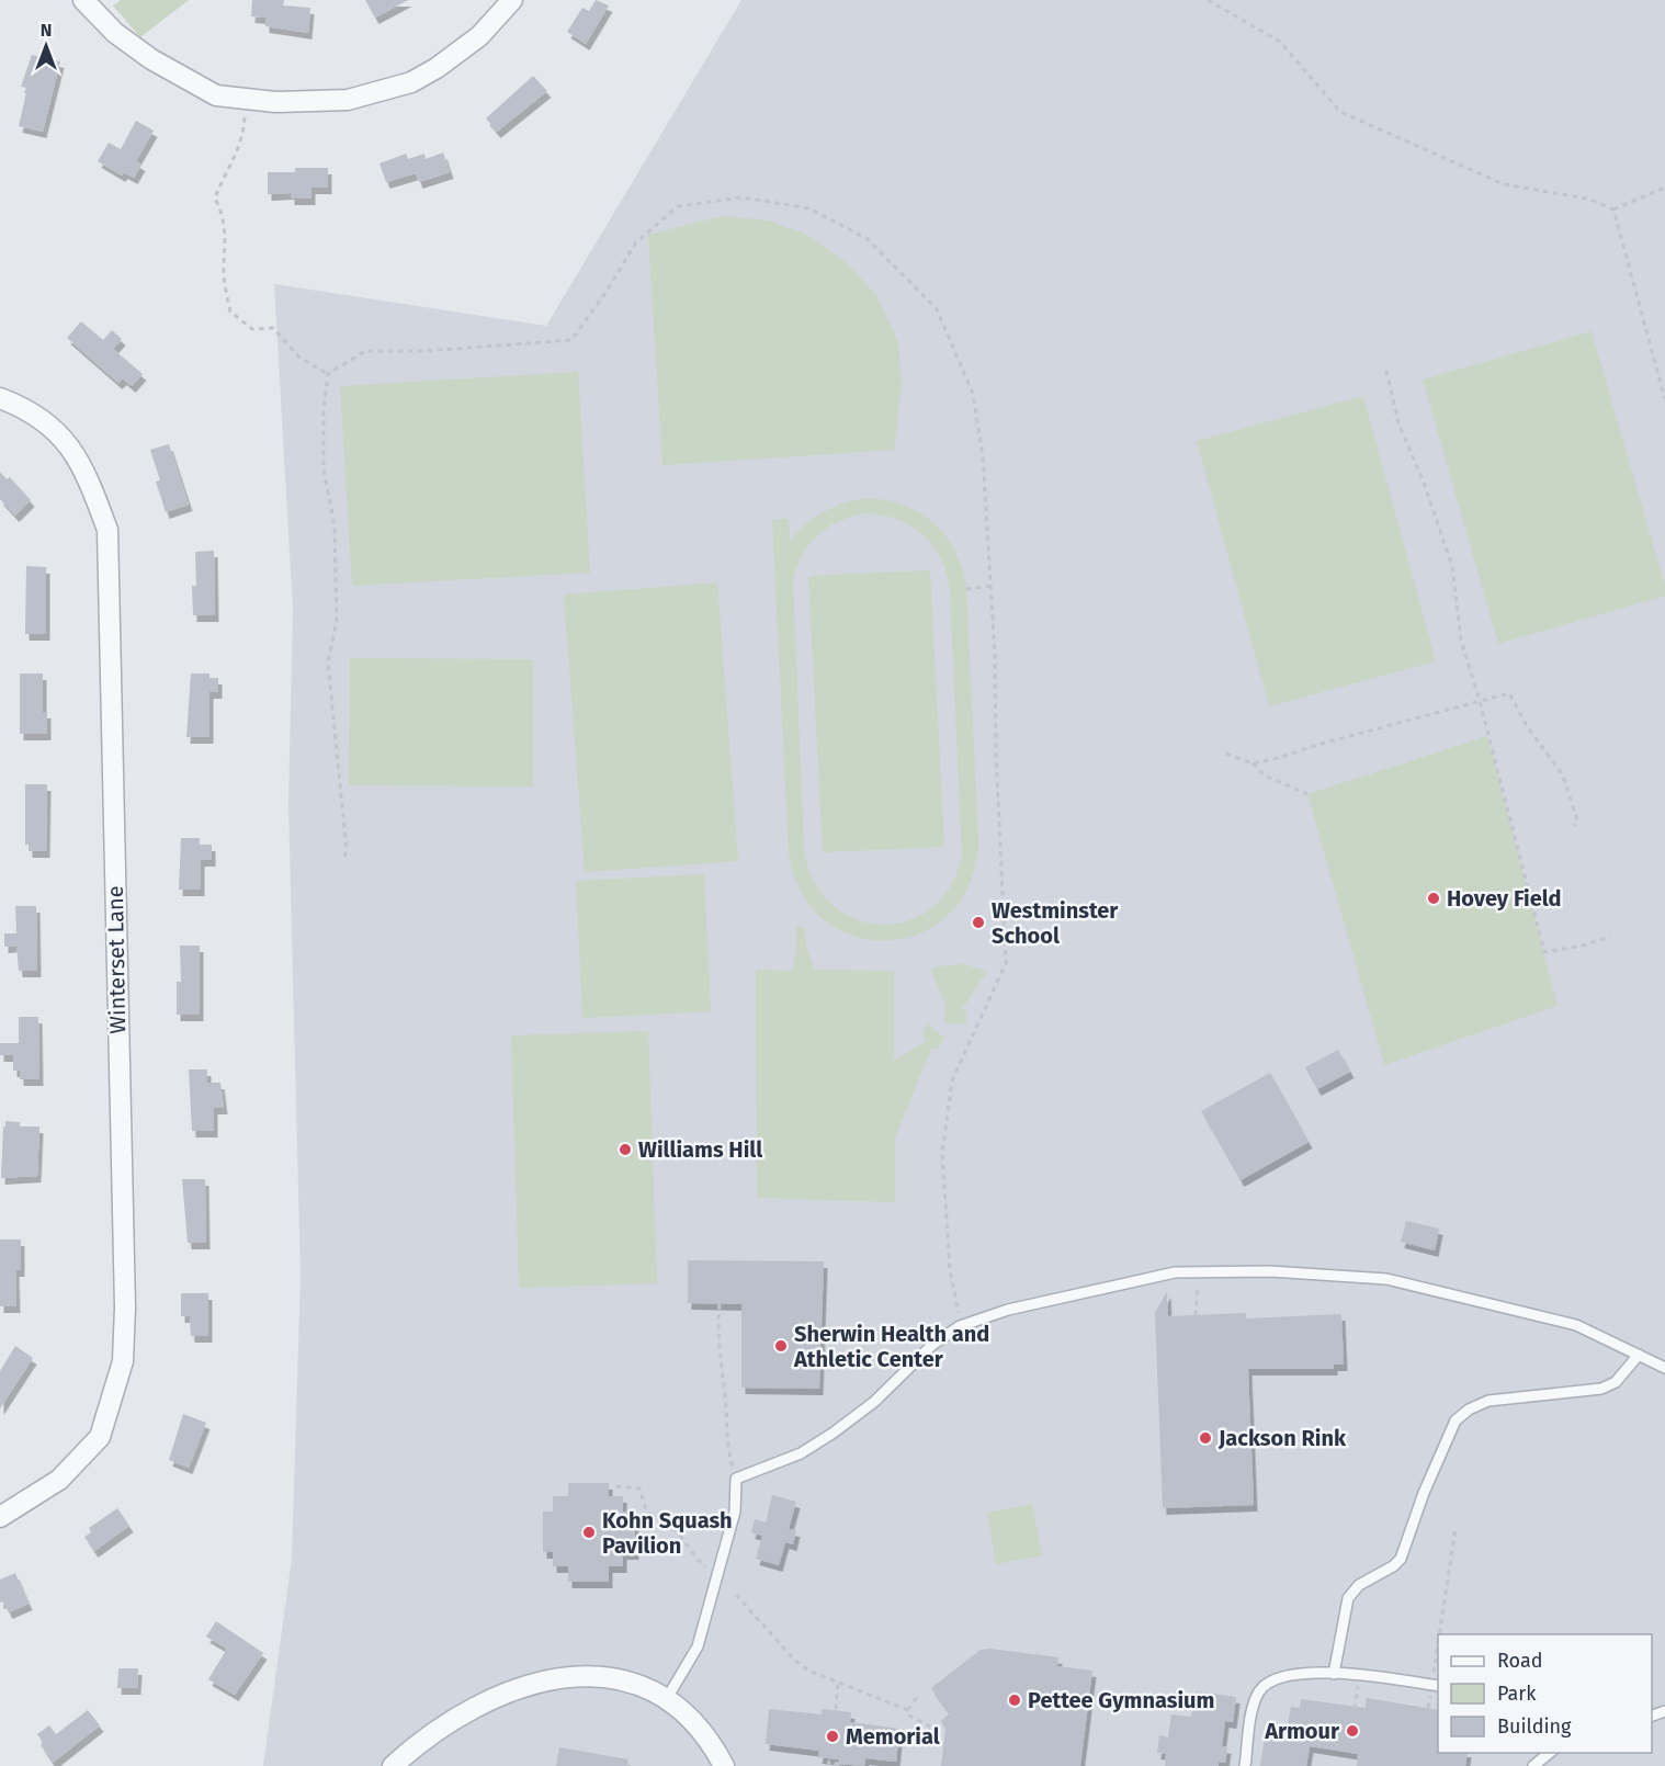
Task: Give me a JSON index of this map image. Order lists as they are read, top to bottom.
{
  "streets": {
    "street": ["Winterset Lane"]
  },
  "places": [
    "Hovey Field",
    "Westminster School",
    "Williams Hill",
    "Sherwin Health and Athletic Center",
    "Jackson Rink",
    "Kohn Squash Pavilion",
    "Pettee Gymnasium",
    "Armour",
    "Memorial"
  ],
  "legend": ["Road", "Park", "Building"],
  "north": "top"
}
